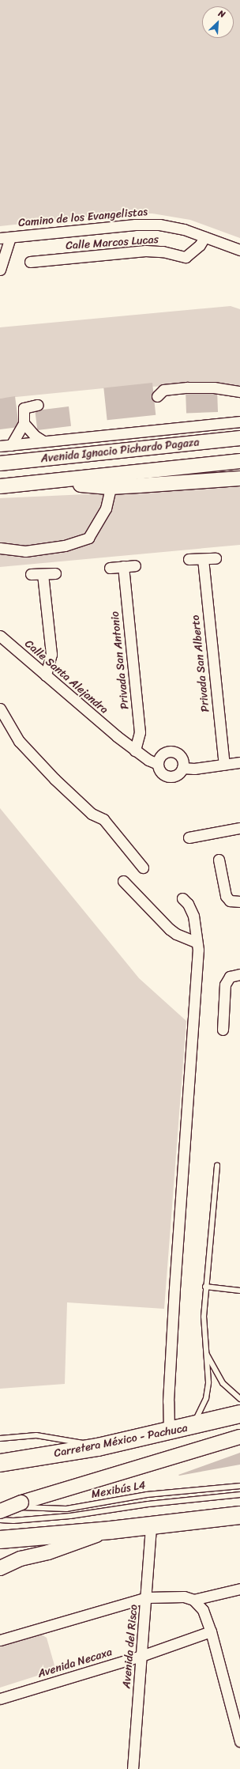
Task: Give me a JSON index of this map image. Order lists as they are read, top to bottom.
{
  "streets": {
    "highway": ["Carretera México - Pachuca"],
    "main road": ["Avenida Ignacio Pichardo Pagaza"],
    "street": [
      "Camino de los Evangelistas",
      "Calle Marcos Lucas",
      "Privada San Antonio",
      "Privada San Alberto",
      "Calle Santa Alejandra",
      "Avenida del Risco",
      "Avenida Necaxa"
    ],
    "lane": ["Mexibús L4"]
  },
  "crossings": [
    ["Camino de los Evangelistas", "Calle Marcos Lucas"],
    ["Privada San Antonio", "Calle Santa Alejandra"],
    ["Avenida del Risco", "Avenida Necaxa"]
  ],
  "north": "top right"
}
